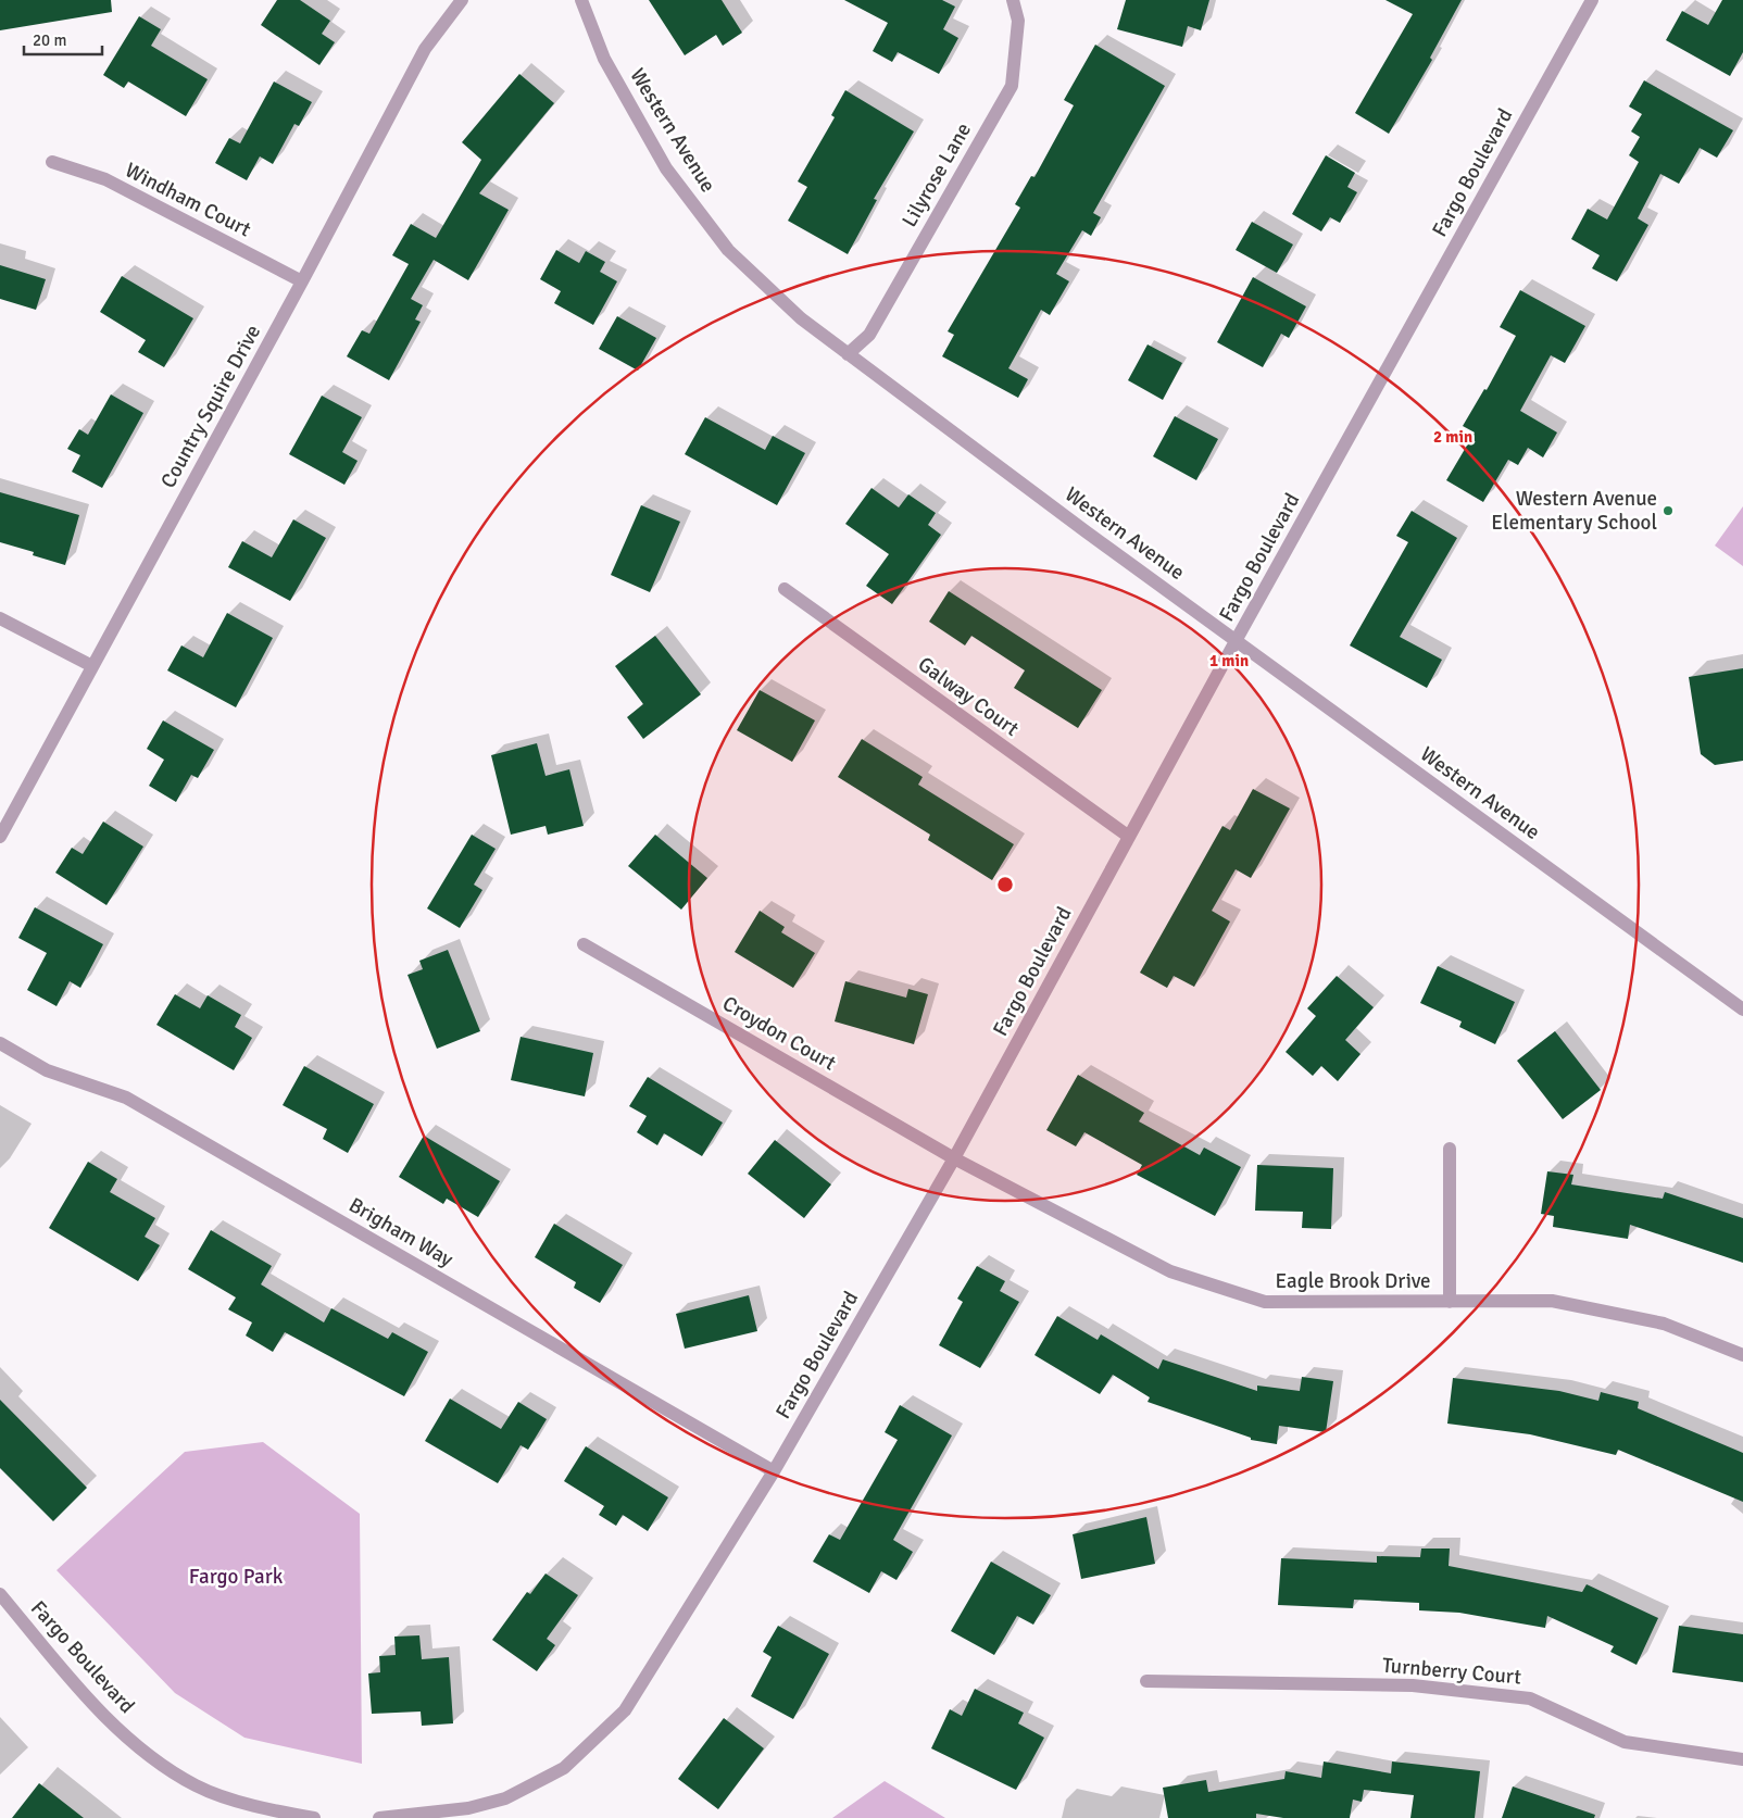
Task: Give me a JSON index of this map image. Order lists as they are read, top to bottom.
{
  "streets": {
    "street": [
      "Western Avenue",
      "Fargo Boulevard",
      "Lilyrose Lane",
      "Windham Court",
      "Country Squire Drive",
      "Galway Court",
      "Croydon Court",
      "Brigham Way",
      "Eagle Brook Drive",
      "Turnberry Court"
    ]
  },
  "crossings": [
    ["Western Avenue", "Fargo Boulevard"],
    ["Western Avenue", "Lilyrose Lane"],
    ["Fargo Boulevard", "Galway Court"],
    ["Fargo Boulevard", "Croydon Court"],
    ["Fargo Boulevard", "Brigham Way"],
    ["Fargo Boulevard", "Eagle Brook Drive"],
    ["Windham Court", "Country Squire Drive"],
    ["Croydon Court", "Eagle Brook Drive"]
  ],
  "parks": ["Fargo Park"],
  "places": ["Western Avenue Elementary School"],
  "scale_bar": "20 m",
  "rings": ["2 min", "1 min"]
}
